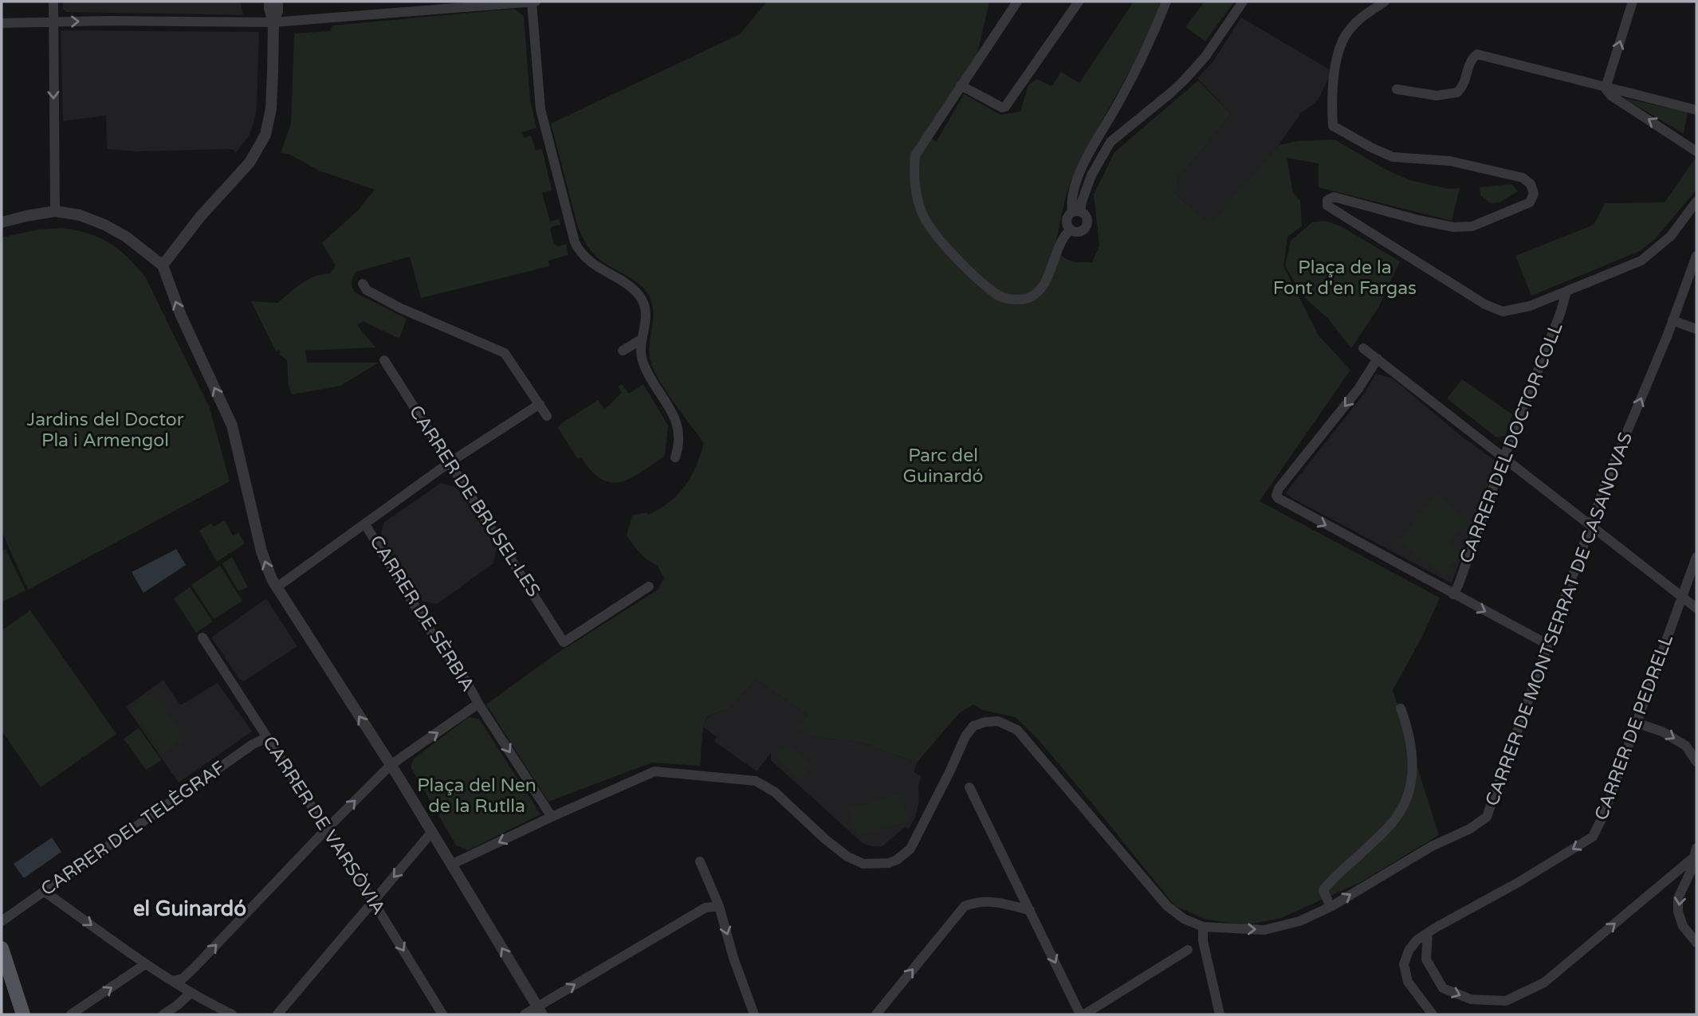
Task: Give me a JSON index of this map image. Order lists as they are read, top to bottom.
{
  "streets": {
    "street": [
      "CARRER DEL DOCTOR COLL",
      "CARRER DE BRUSEL·LES",
      "CARRER DE SÈRBIA",
      "CARRER DE MONTSERRAT DE CASANOVAS",
      "CARRER DE PEDRELL",
      "CARRER DE VARSÒVIA",
      "CARRER DEL TELÈGRAF"
    ]
  },
  "crossings": [
    ["CARRER DE VARSÒVIA", "CARRER DEL TELÈGRAF"]
  ],
  "one_way": ["CARRER DE SÈRBIA", "CARRER DE MONTSERRAT DE CASANOVAS", "CARRER DE PEDRELL"],
  "districts": ["el Guinardó"],
  "parks": [
    "Plaça de la Font d'en Fargas",
    "Jardins del Doctor Pla i Armengol",
    "Parc del Guinardó",
    "Plaça del Nen de la Rutlla"
  ]
}
